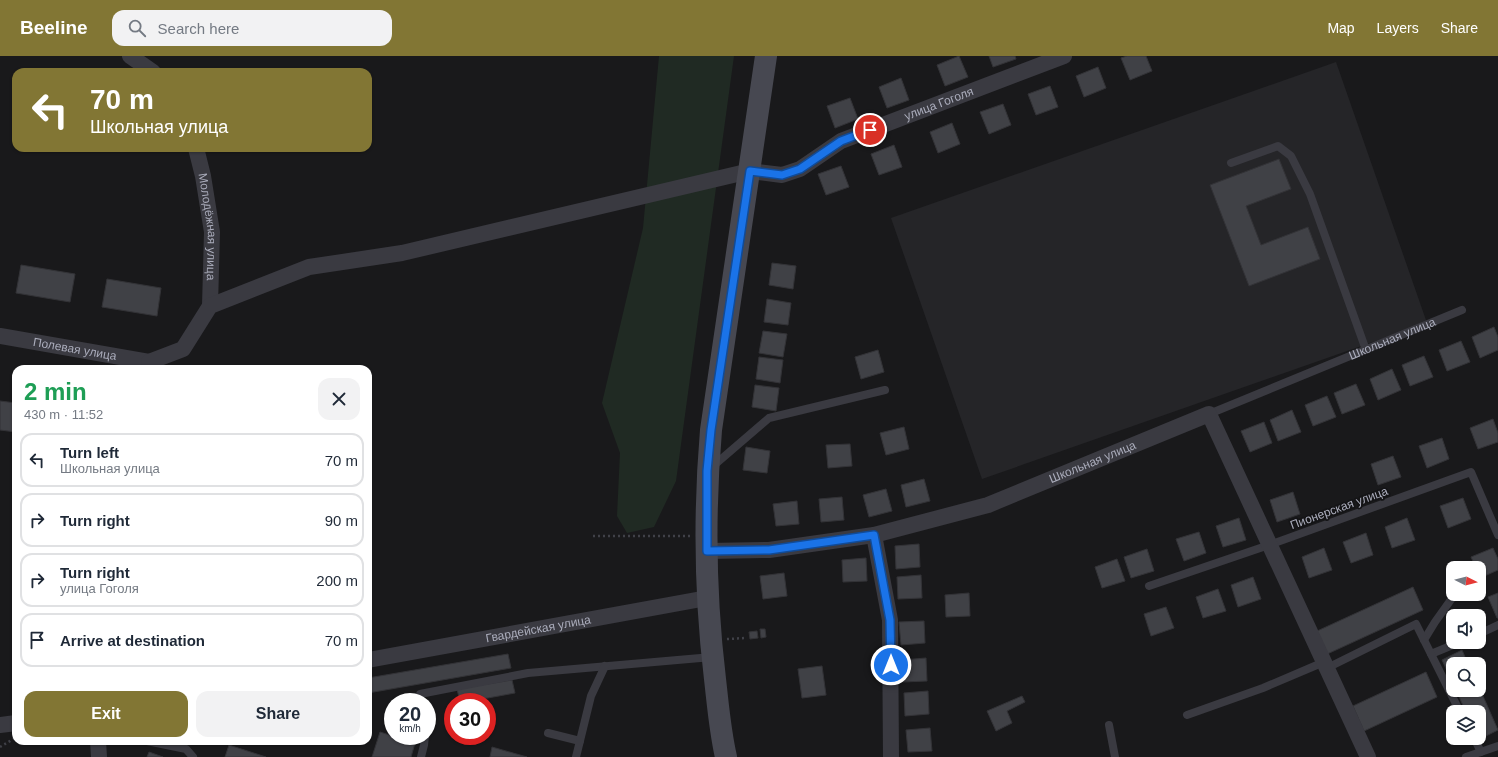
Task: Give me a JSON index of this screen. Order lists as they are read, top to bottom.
{
  "streets": {
    "street": [
      "улица Гоголя",
      "Молодёжная улица",
      "Школьная улица",
      "Полевая улица",
      "Гвардейская улица"
    ],
    "lane": ["Пионерская улица"]
  },
  "north": "right",
  "page": {
    "header": "Beeline",
    "search": "Search here",
    "nav": ["Map", "Layers", "Share"],
    "turn": ["70 m", "Школьная улица"],
    "heading": ["2 min", "430 m · 11:52"],
    "list": [
      {
        "name": "Turn left",
        "note": "Школьная улица",
        "value": "70 m"
      },
      {
        "name": "Turn right",
        "value": "90 m"
      },
      {
        "name": "Turn right",
        "note": "улица Гоголя",
        "value": "200 m"
      },
      {
        "name": "Arrive at destination",
        "value": "70 m"
      }
    ],
    "buttons": ["Exit", "Share"],
    "speed": "20 km/h",
    "limit": "30"
  }
}
